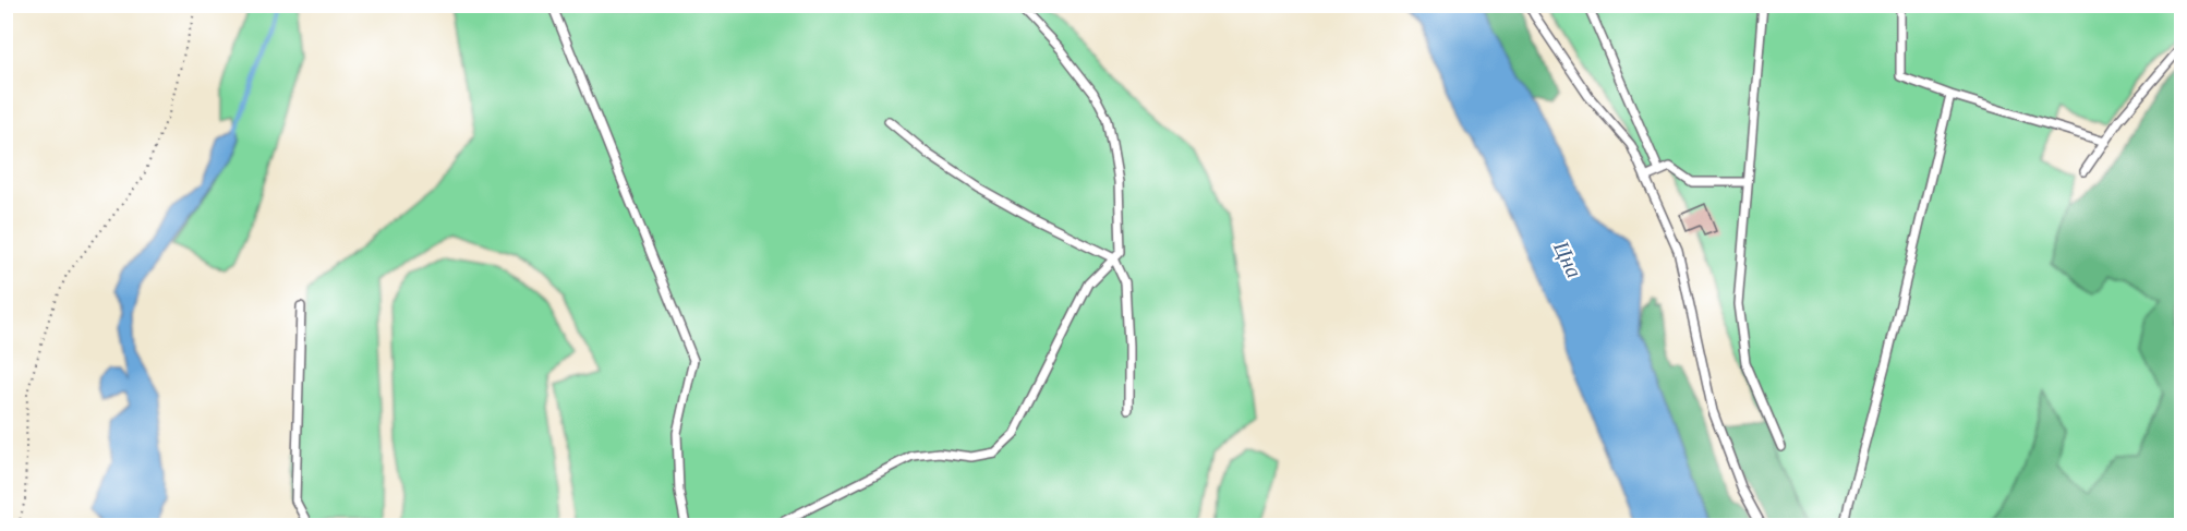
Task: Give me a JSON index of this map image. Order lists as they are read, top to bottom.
{
  "water": ["Цна"]
}
